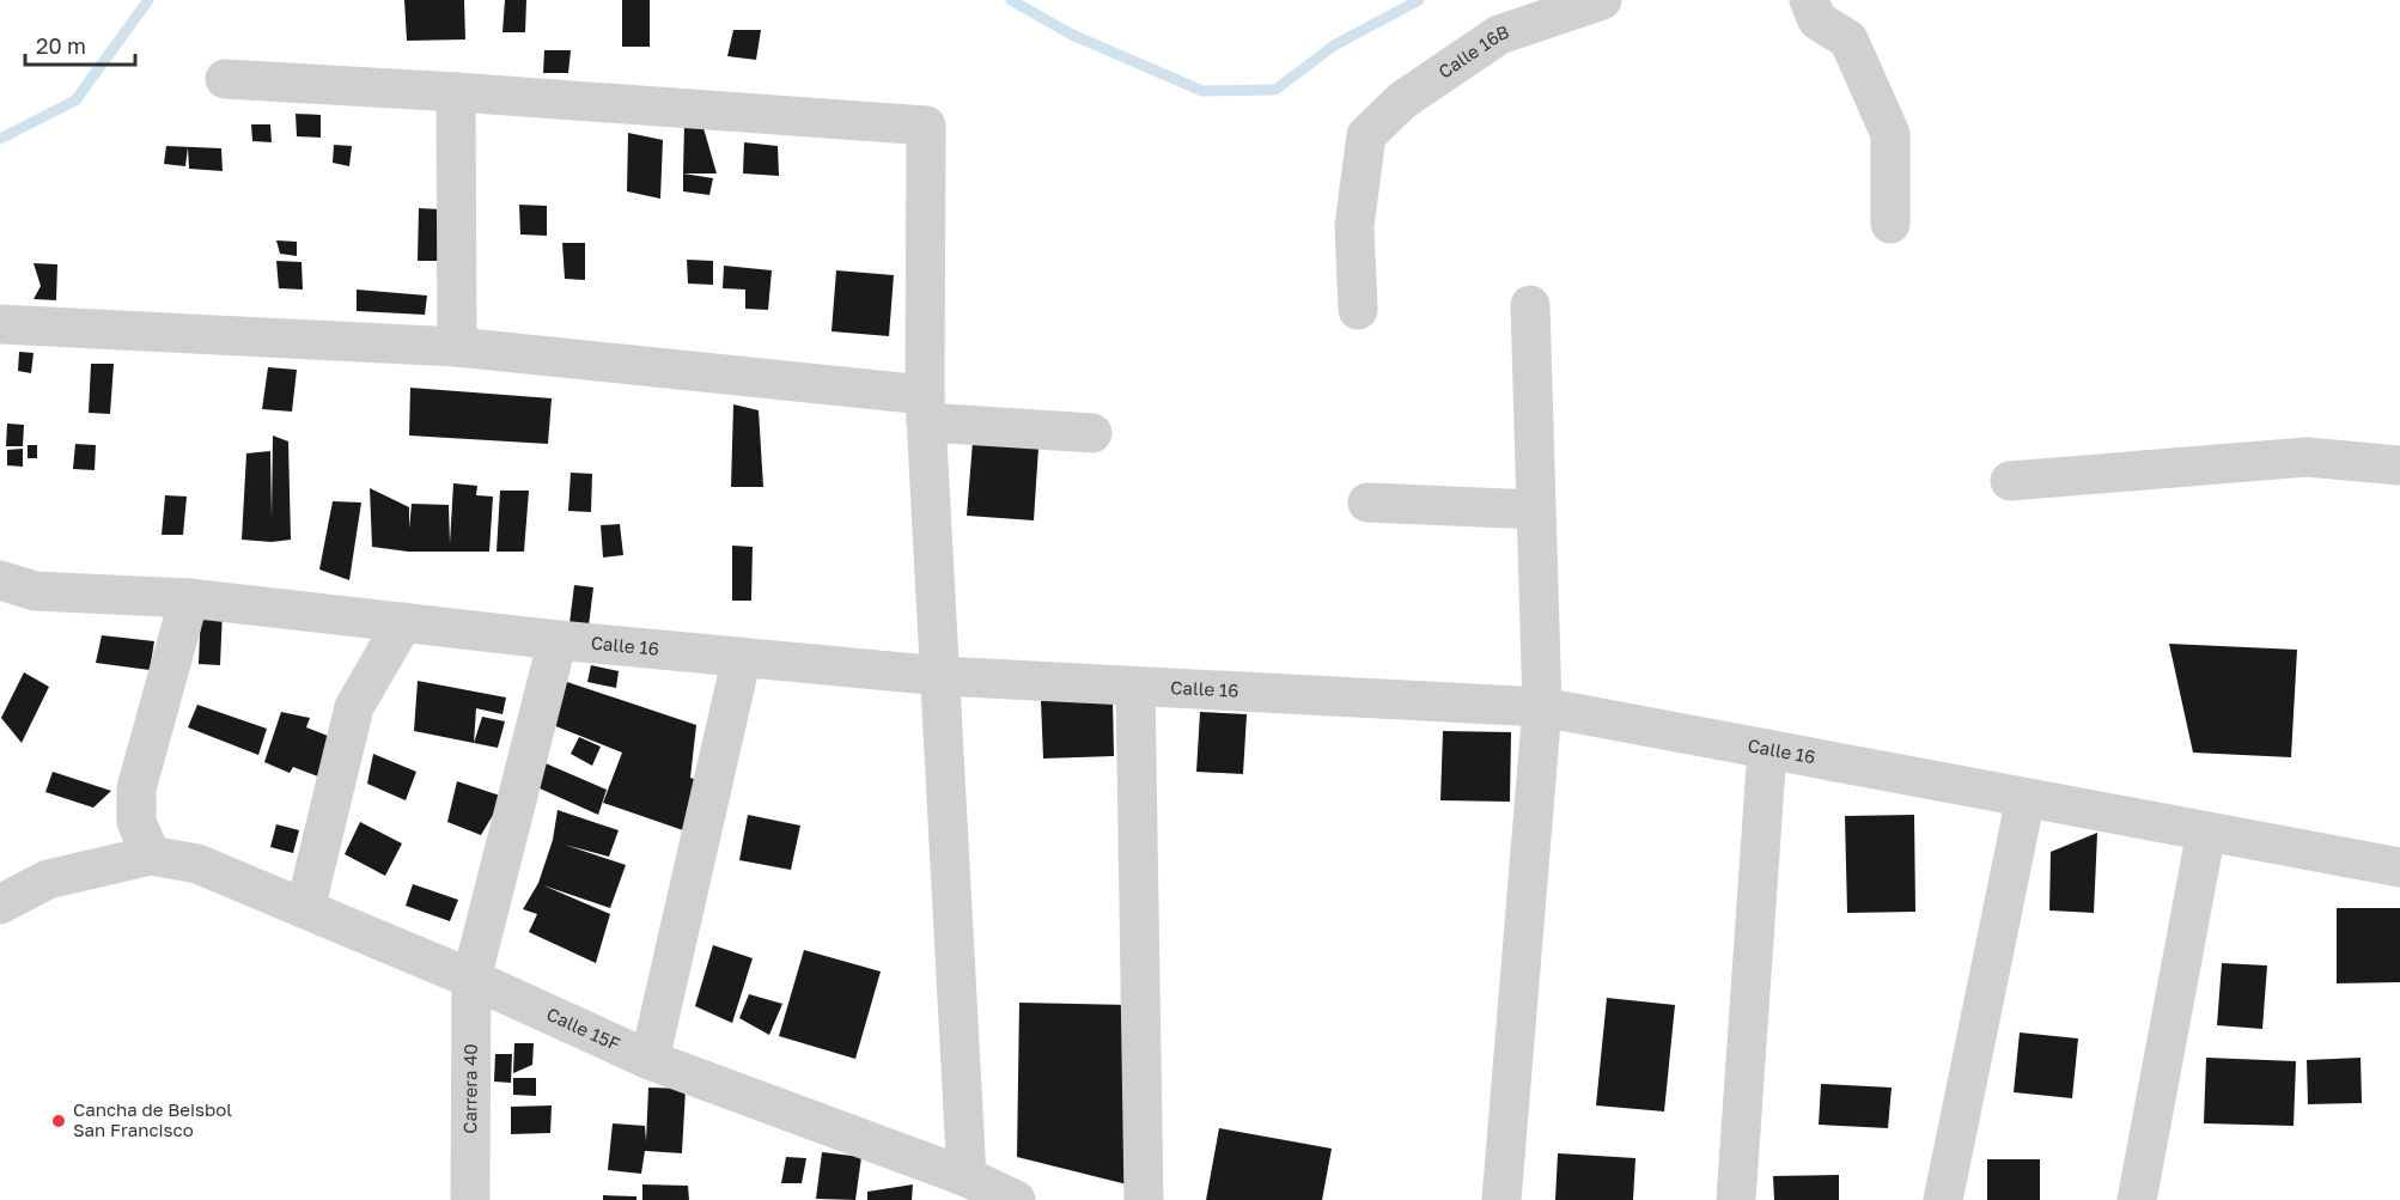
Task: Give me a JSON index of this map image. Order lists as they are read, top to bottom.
{
  "streets": {
    "street": [
      "Calle 16B",
      "Calle 16",
      "Calle 15F",
      "Carrera 40"
    ]
  },
  "crossings": [
    ["Calle 16", "Carrera 40"],
    ["Calle 15F", "Carrera 40"]
  ],
  "places": ["Cancha de Beisbol San Francisco"],
  "scale_bar": "20 m"
}
